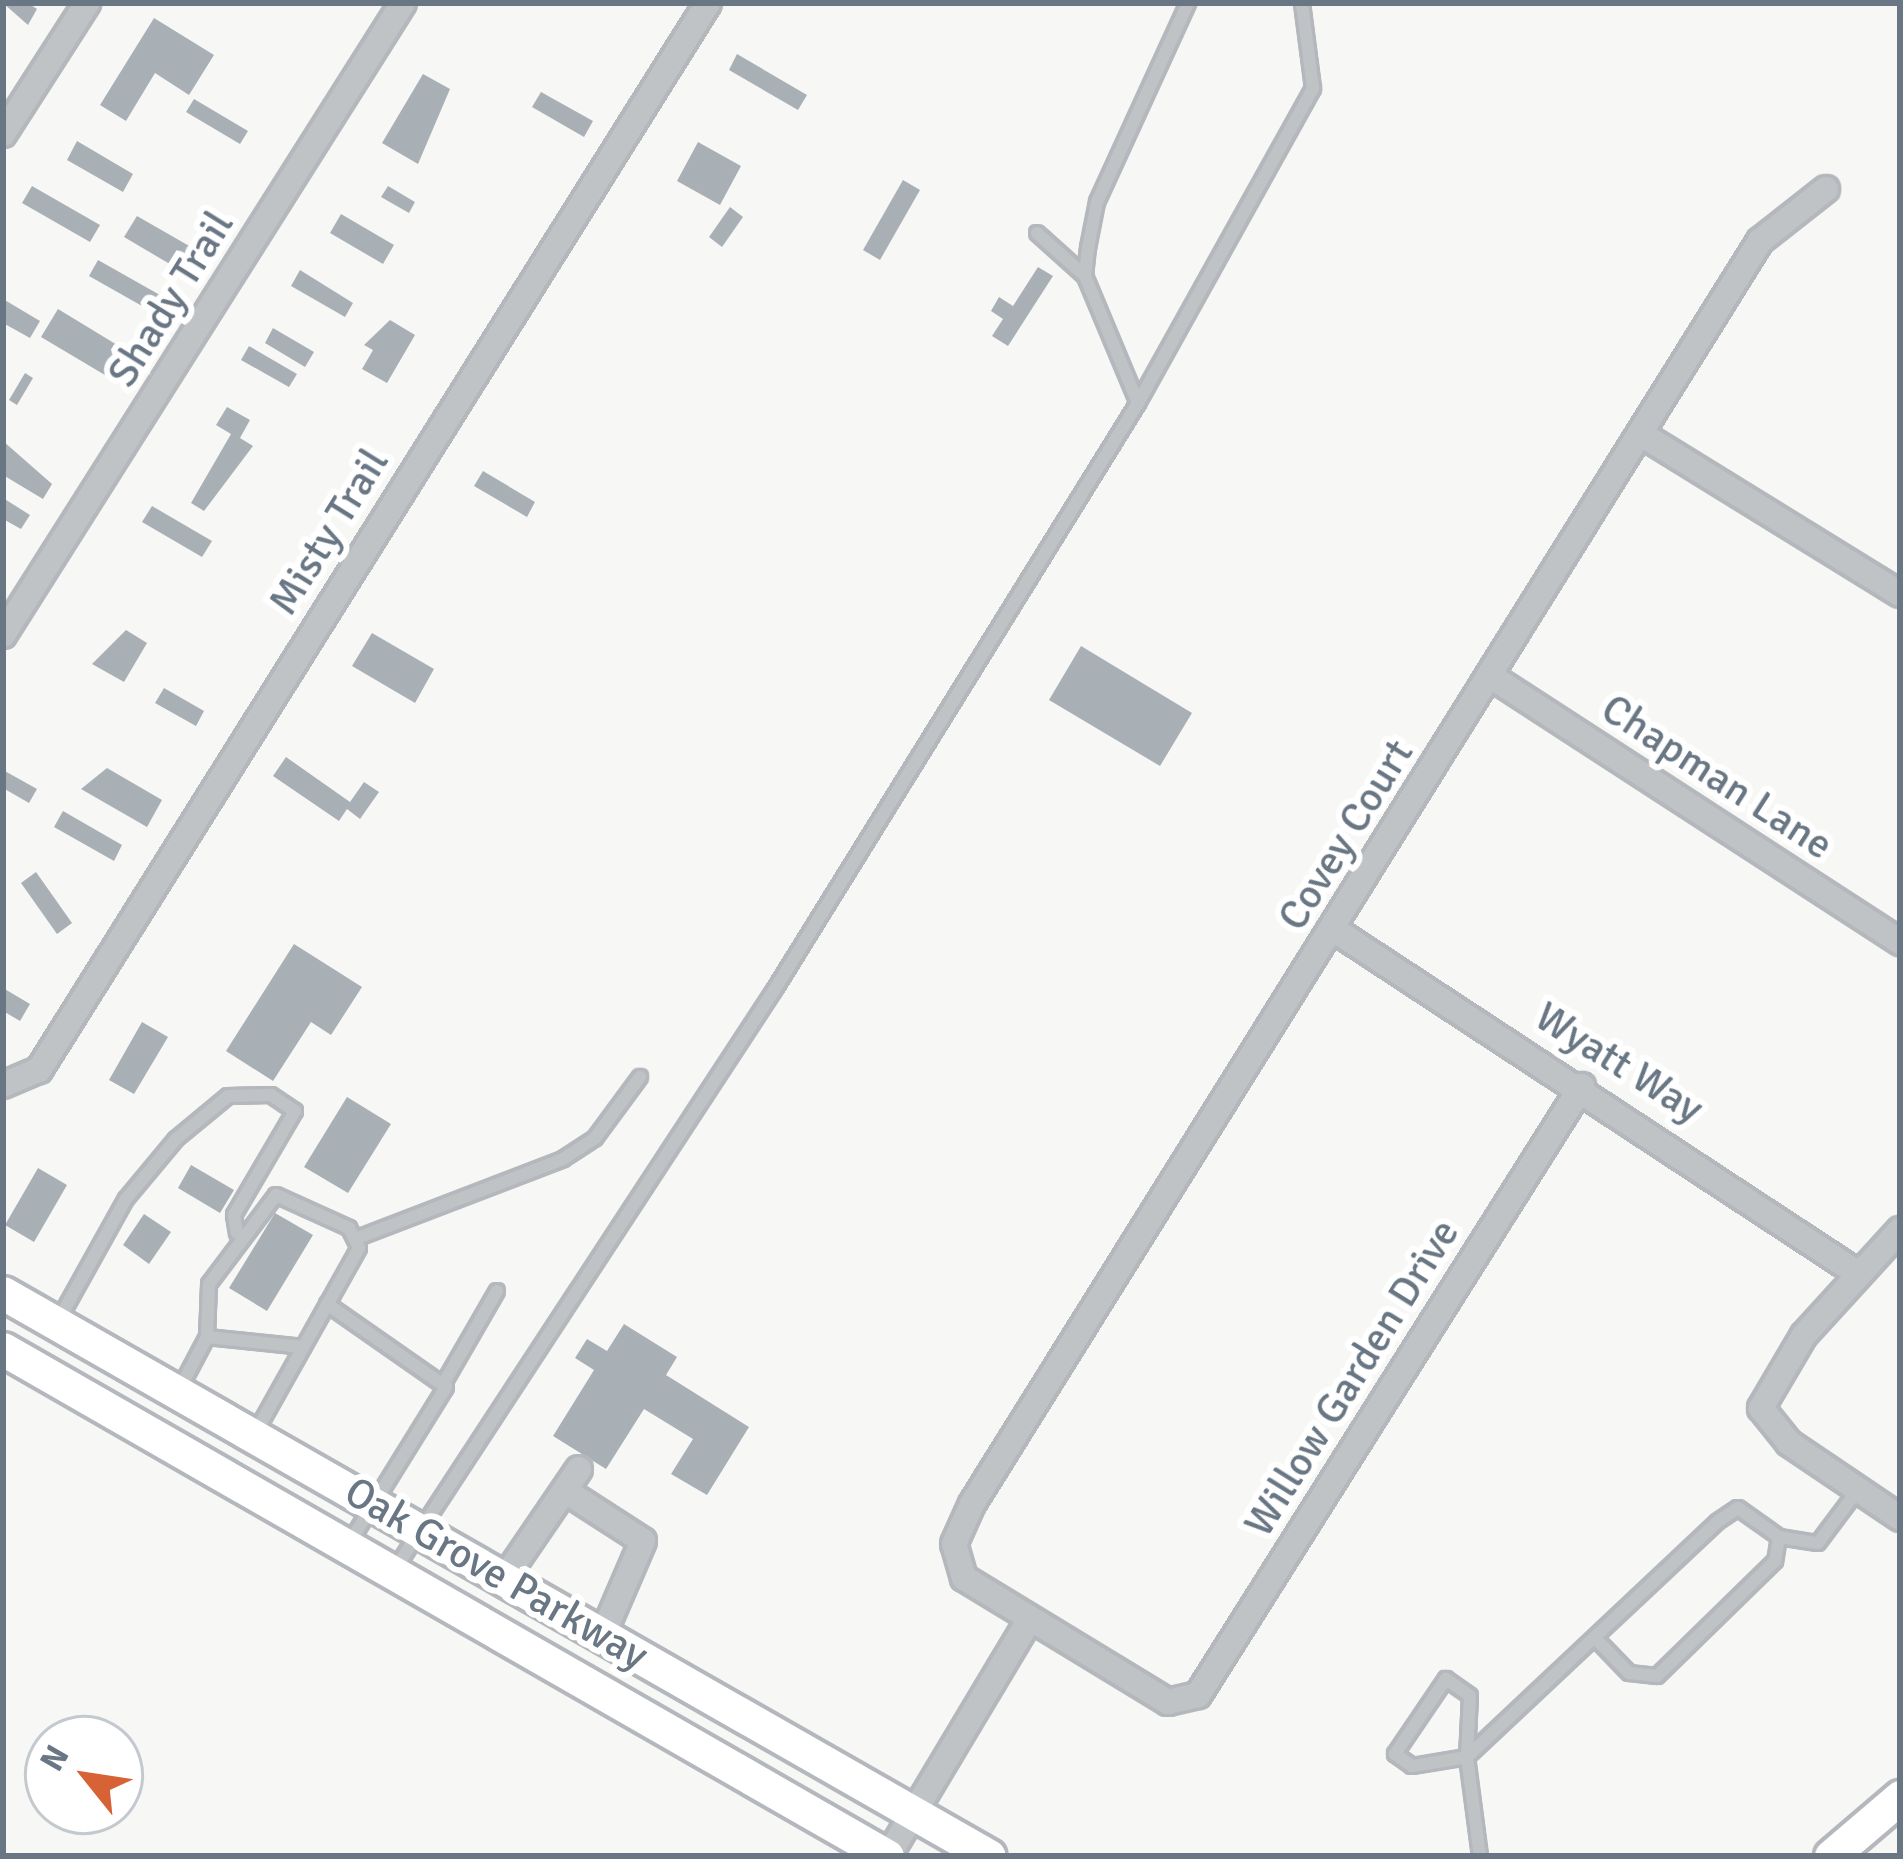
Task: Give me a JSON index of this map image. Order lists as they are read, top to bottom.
{
  "streets": {
    "main road": ["Oak Grove Parkway"],
    "street": [
      "Shady Trail",
      "Misty Trail",
      "Chapman Lane",
      "Covey Court",
      "Wyatt Way",
      "Willow Garden Drive"
    ]
  },
  "crossings": [
    ["Chapman Lane", "Covey Court"],
    ["Covey Court", "Wyatt Way"],
    ["Covey Court", "Willow Garden Drive"],
    ["Wyatt Way", "Willow Garden Drive"]
  ],
  "north": "top left"
}
